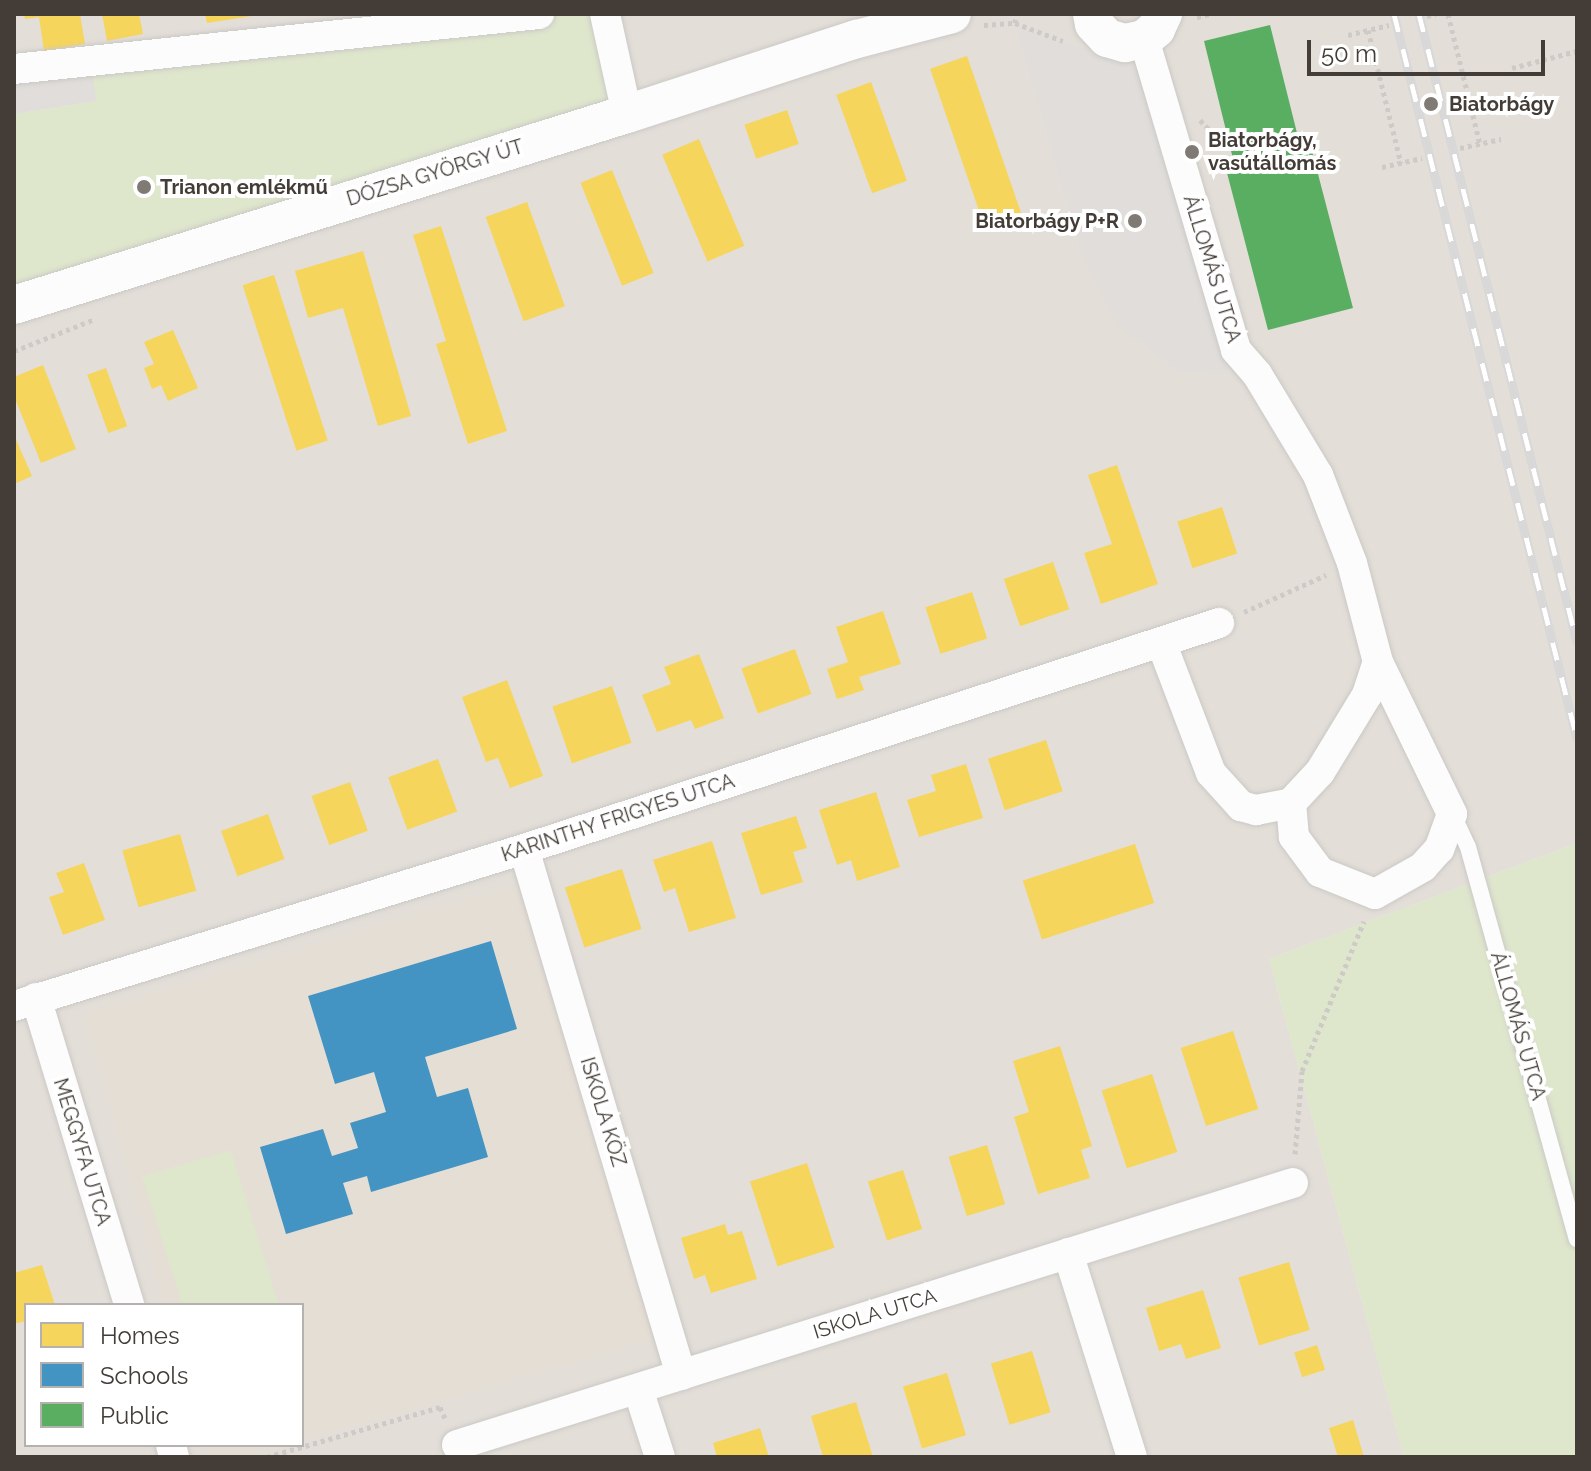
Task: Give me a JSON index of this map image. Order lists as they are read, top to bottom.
{
  "streets": {
    "street": [
      "DÓZSA GYÖRGY ÚT",
      "ÁLLOMÁS UTCA",
      "KARINTHY FRIGYES UTCA",
      "ISKOLA KÖZ",
      "MEGGYFA UTCA",
      "ISKOLA UTCA"
    ]
  },
  "crossings": [
    ["KARINTHY FRIGYES UTCA", "ISKOLA KÖZ"],
    ["KARINTHY FRIGYES UTCA", "MEGGYFA UTCA"],
    ["ISKOLA KÖZ", "ISKOLA UTCA"]
  ],
  "places": [
    "Biatorbágy",
    "Biatorbágy, vasútállomás",
    "Trianon emlékmű",
    "Biatorbágy P+R"
  ],
  "legend": ["Homes", "Schools", "Public"],
  "scale_bar": "50 m"
}
